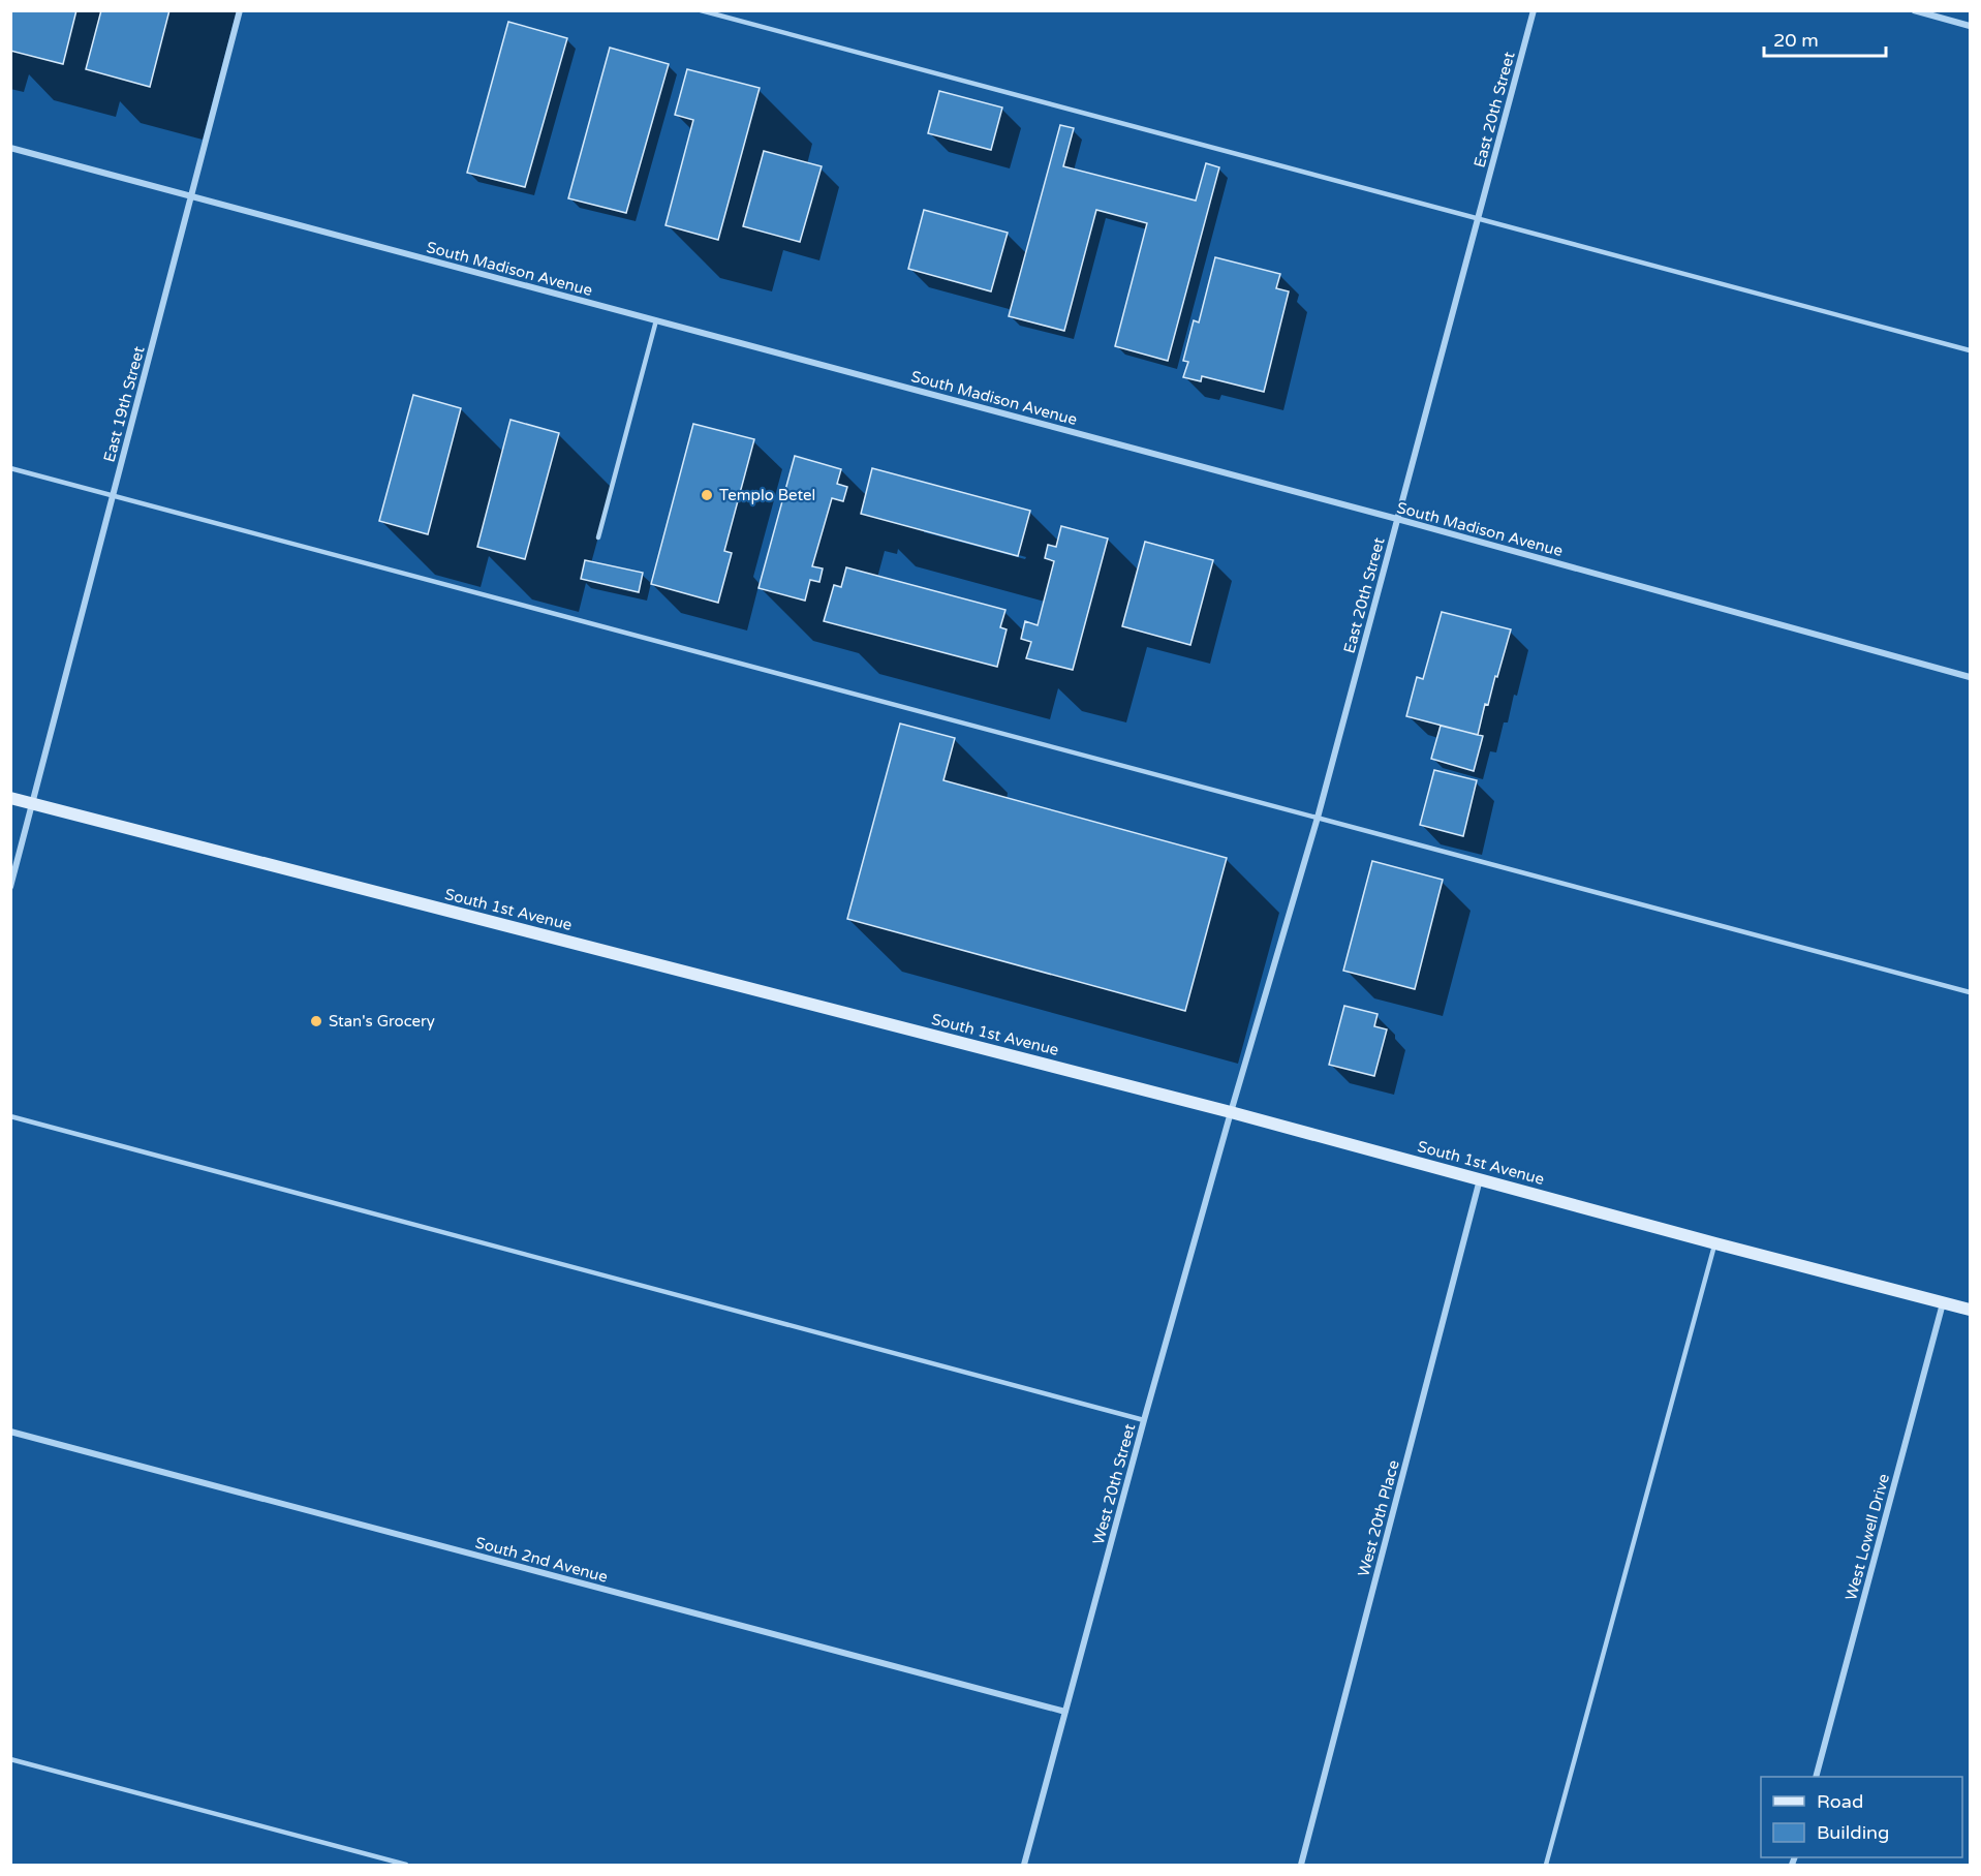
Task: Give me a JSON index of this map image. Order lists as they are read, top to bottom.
{
  "streets": {
    "street": [
      "East 20th Street",
      "South Madison Avenue",
      "East 19th Street",
      "South 1st Avenue",
      "West 20th Street",
      "West 20th Place",
      "West Lowell Drive",
      "South 2nd Avenue"
    ]
  },
  "crossings": [
    ["East 20th Street", "South Madison Avenue"],
    ["East 20th Street", "South 1st Avenue"],
    ["East 20th Street", "West 20th Street"],
    ["South Madison Avenue", "East 19th Street"],
    ["East 19th Street", "South 1st Avenue"],
    ["South 1st Avenue", "West 20th Street"],
    ["South 1st Avenue", "West 20th Place"],
    ["South 1st Avenue", "West Lowell Drive"],
    ["West 20th Street", "South 2nd Avenue"]
  ],
  "places": ["Templo Betel", "Stan's Grocery"],
  "legend": ["Road", "Building"],
  "scale_bar": "20 m"
}
